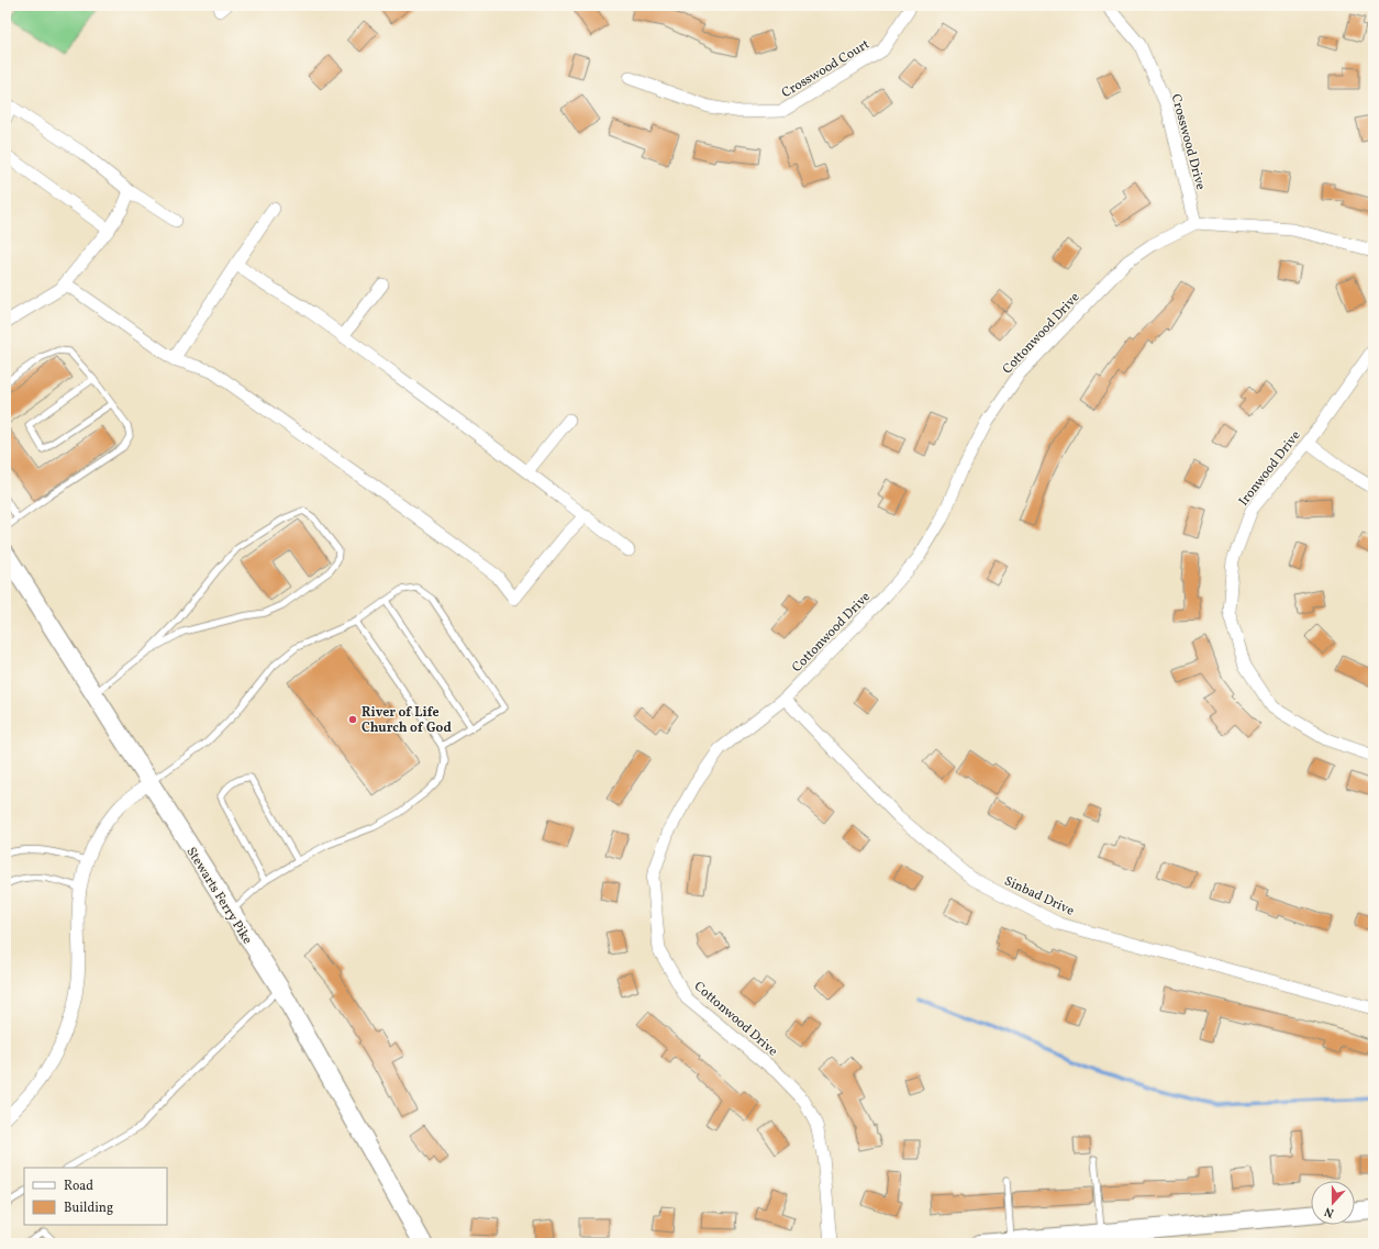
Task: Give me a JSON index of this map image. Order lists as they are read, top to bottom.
{
  "streets": {
    "main road": ["Stewarts Ferry Pike"],
    "street": [
      "Crosswood Court",
      "Crosswood Drive",
      "Cottonwood Drive",
      "Ironwood Drive",
      "Sinbad Drive"
    ]
  },
  "crossings": [
    ["Crosswood Drive", "Cottonwood Drive"],
    ["Cottonwood Drive", "Sinbad Drive"]
  ],
  "places": ["River of Life Church of God"],
  "legend": ["Road", "Building"],
  "north": "bottom"
}
